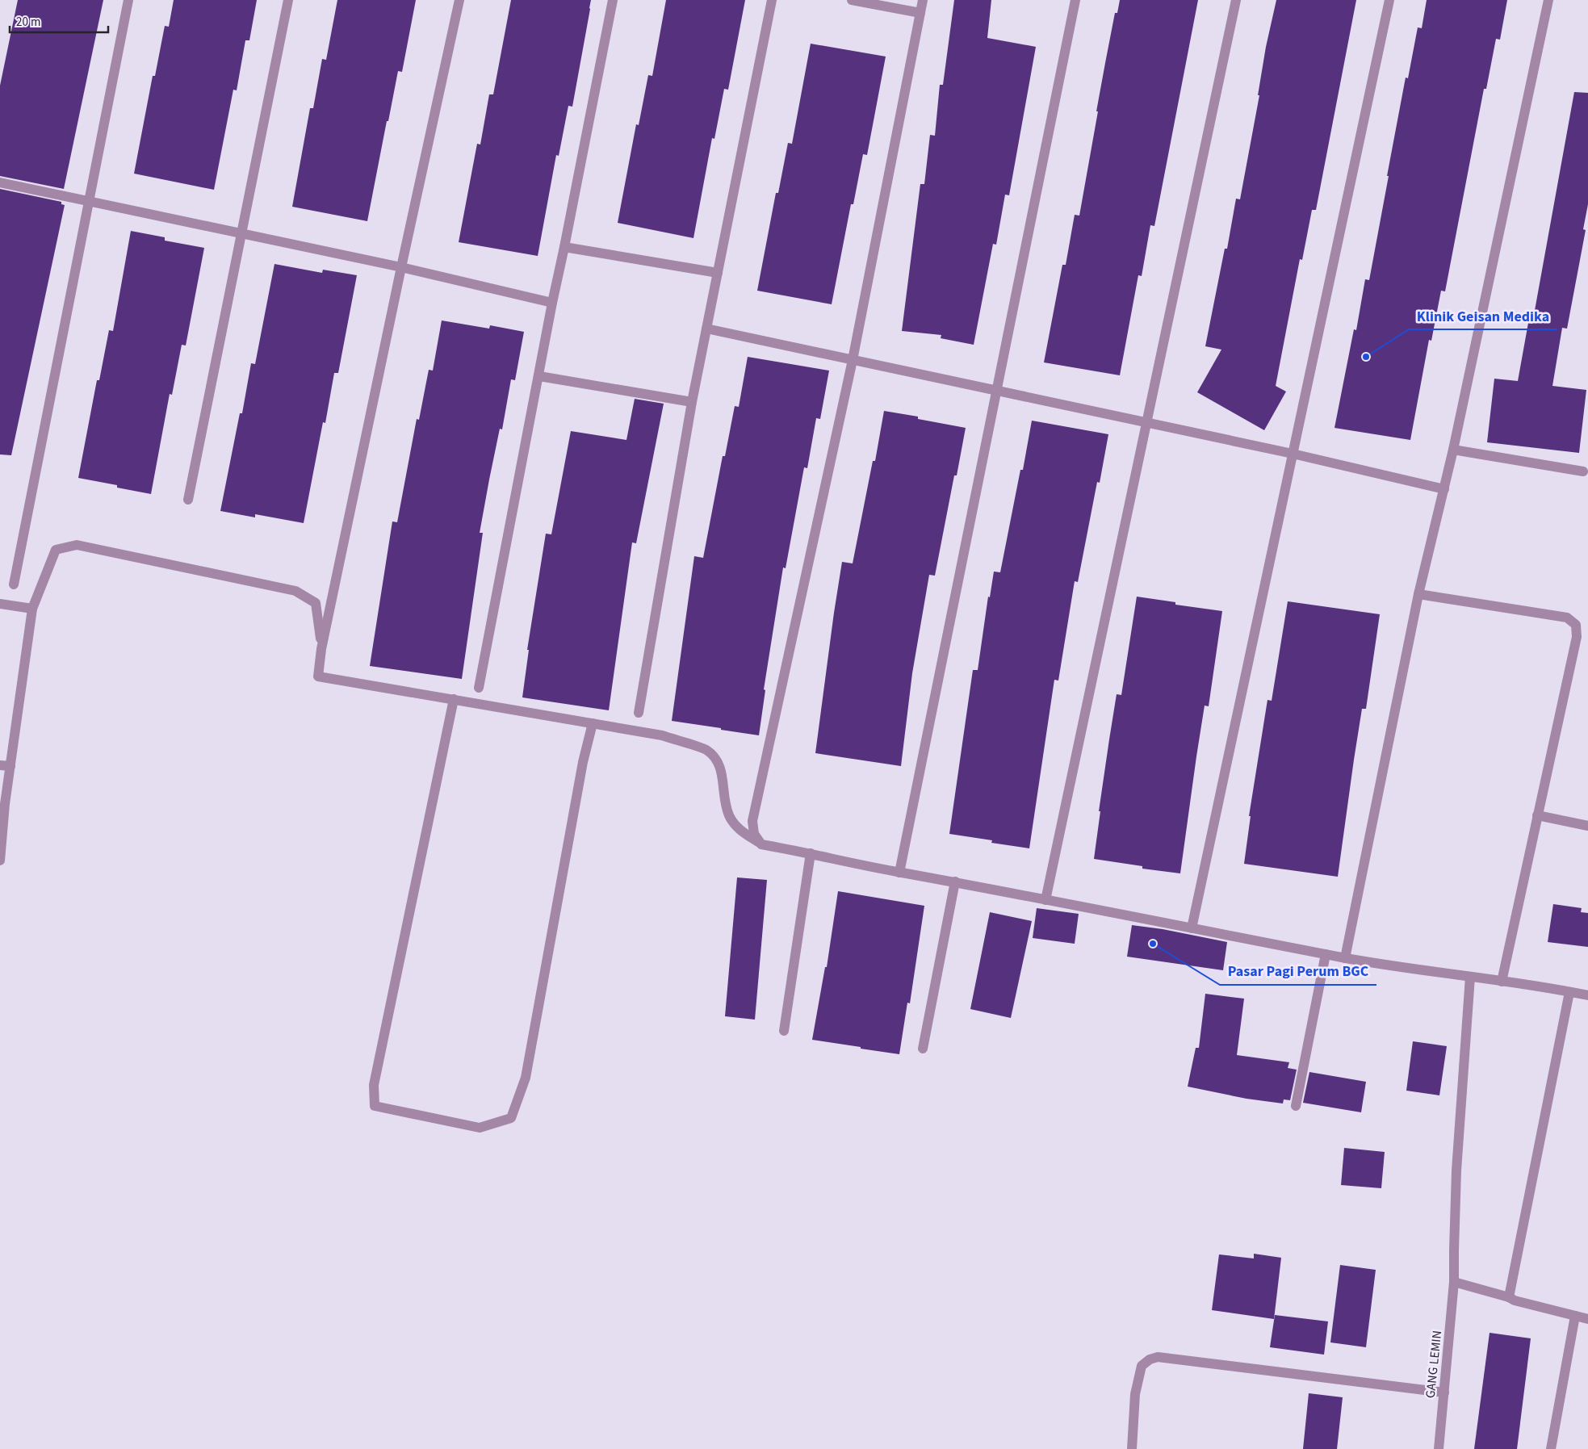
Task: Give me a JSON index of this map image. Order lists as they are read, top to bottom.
{
  "streets": {
    "street": ["GANG LEMIN"]
  },
  "places": ["Klinik Geisan Medika", "Pasar Pagi Perum BGC"],
  "scale_bar": "20 m"
}
